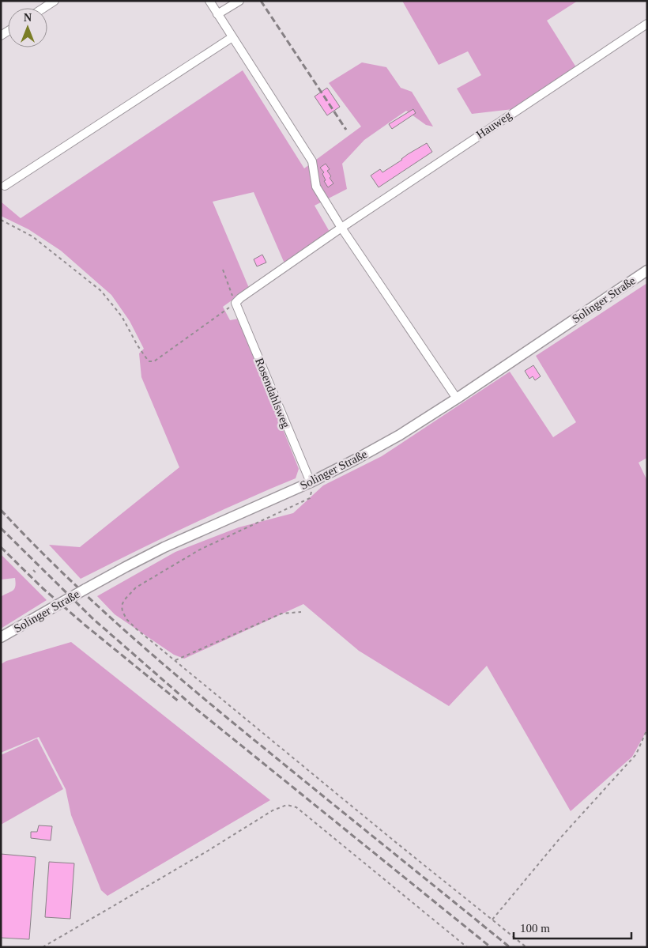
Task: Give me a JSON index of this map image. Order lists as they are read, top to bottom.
{
  "streets": {
    "main road": ["Solinger Straße"],
    "street": ["Hauweg", "Rosendahlsweg"]
  },
  "crossings": [
    ["Hauweg", "Rosendahlsweg"],
    ["Solinger Straße", "Rosendahlsweg"]
  ],
  "scale_bar": "100 m",
  "north": "top"
}
